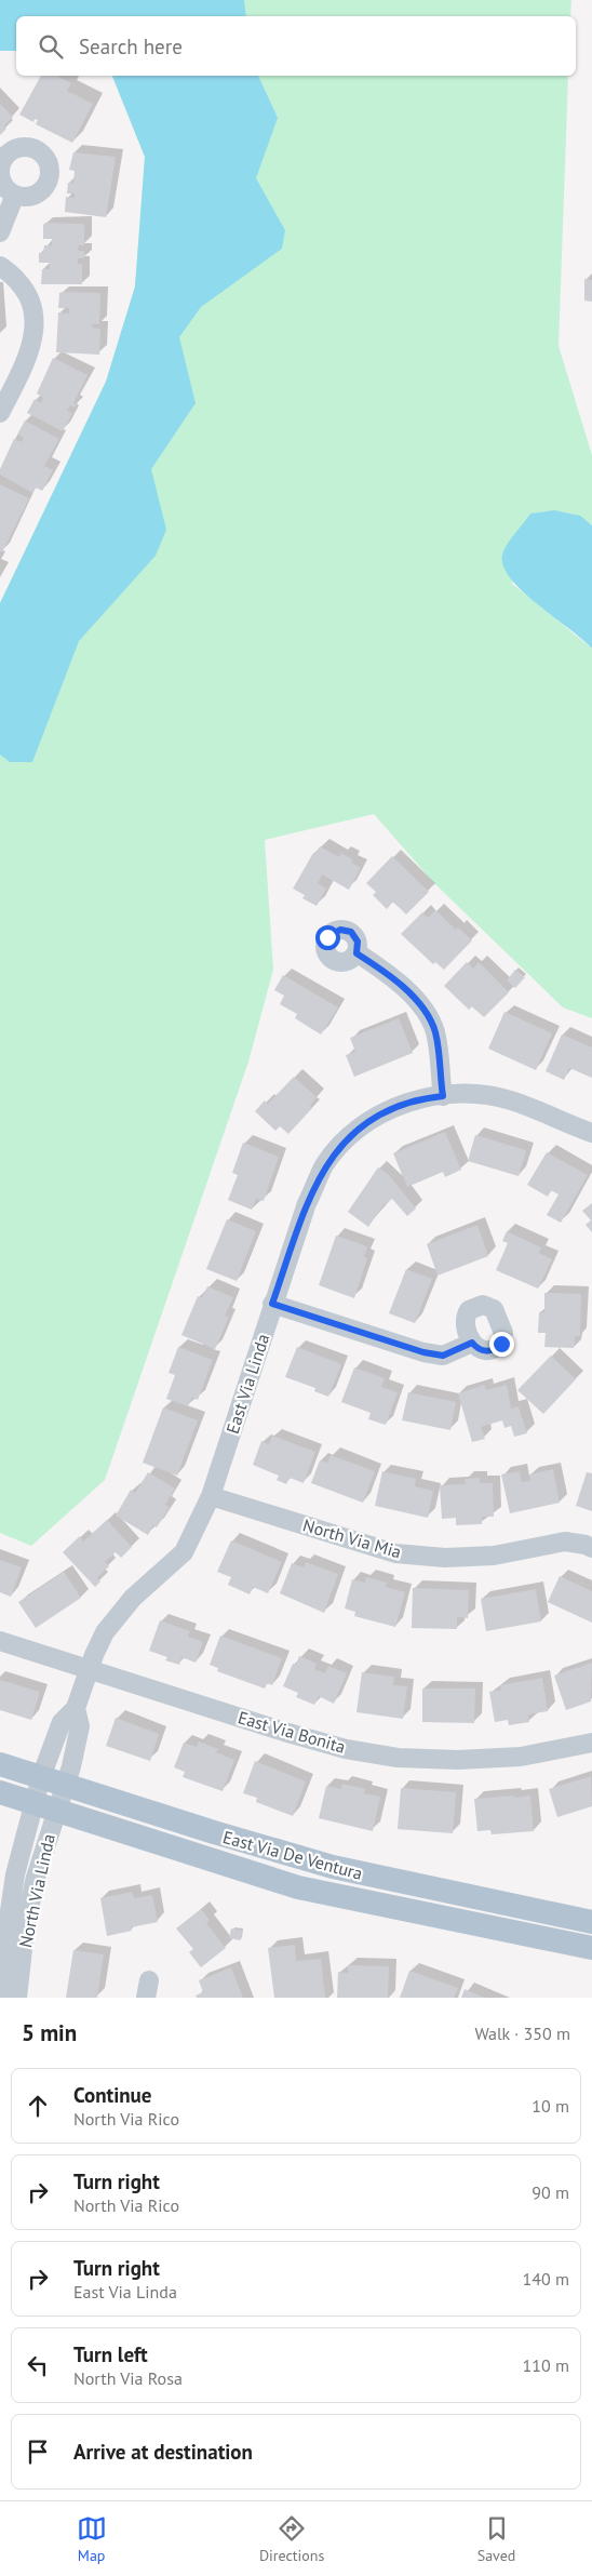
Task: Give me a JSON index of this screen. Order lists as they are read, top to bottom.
{
  "streets": {
    "main road": ["East Via De Ventura"],
    "street": [
      "East Via Linda",
      "North Via Mia",
      "East Via Bonita",
      "North Via Linda"
    ]
  },
  "crossings": [
    ["East Via Linda", "North Via Mia"],
    ["East Via Linda", "East Via Bonita"],
    ["East Via Linda", "East Via De Ventura"],
    ["East Via Linda", "North Via Linda"],
    ["East Via De Ventura", "North Via Linda"]
  ],
  "page": {
    "search": "Search here",
    "heading": ["5 min", "Walk · 350 m"],
    "list": [
      ["Continue", "North Via Rico", "10 m"],
      ["Turn right", "North Via Rico", "90 m"],
      ["Turn right", "East Via Linda", "140 m"],
      ["Turn left", "North Via Rosa", "110 m"],
      "Arrive at destination"
    ],
    "nav": ["Map", "Directions", "Saved"]
  }
}
